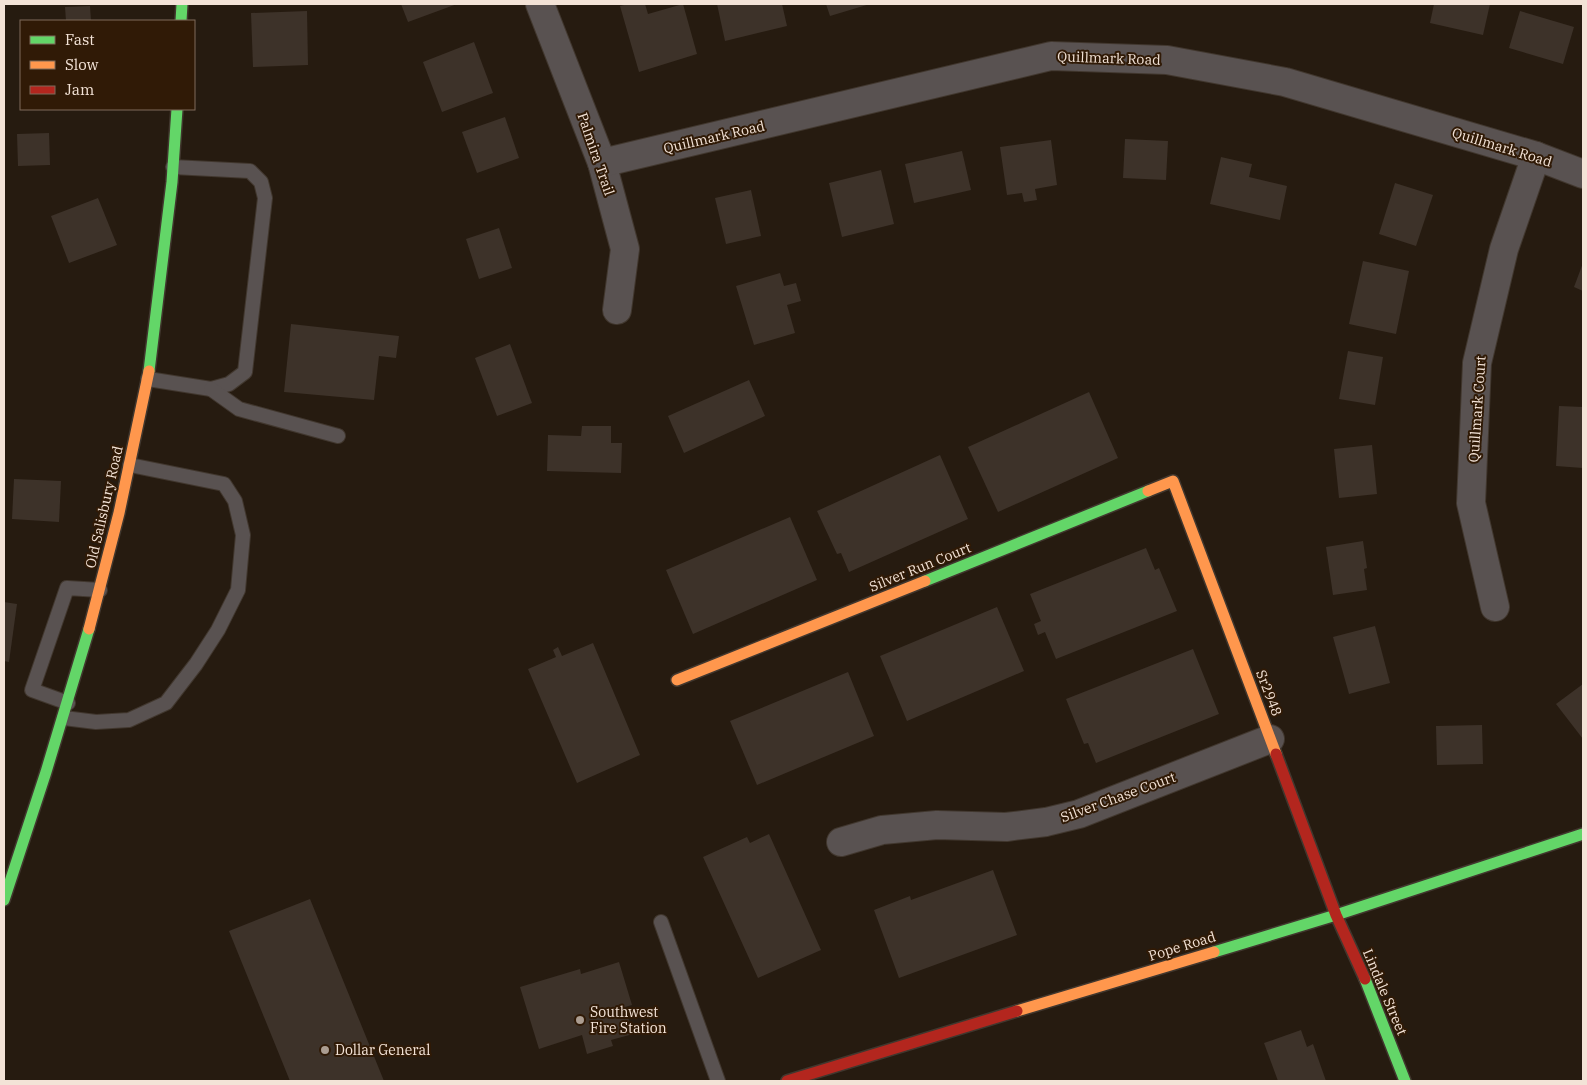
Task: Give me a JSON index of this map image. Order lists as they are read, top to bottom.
{
  "streets": {
    "street": [
      "Quillmark Road",
      "Palmira Trail",
      "Quillmark Court",
      "Old Salisbury Road",
      "Silver Run Court",
      "Sr2948",
      "Silver Chase Court",
      "Pope Road",
      "Lindale Street"
    ]
  },
  "crossings": [
    ["Quillmark Road", "Palmira Trail"],
    ["Quillmark Road", "Quillmark Court"],
    ["Silver Run Court", "Sr2948"],
    ["Sr2948", "Silver Chase Court"],
    ["Sr2948", "Pope Road"],
    ["Sr2948", "Lindale Street"],
    ["Pope Road", "Lindale Street"]
  ],
  "places": ["Southwest Fire Station", "Dollar General"],
  "legend": ["Fast", "Slow", "Jam"]
}
